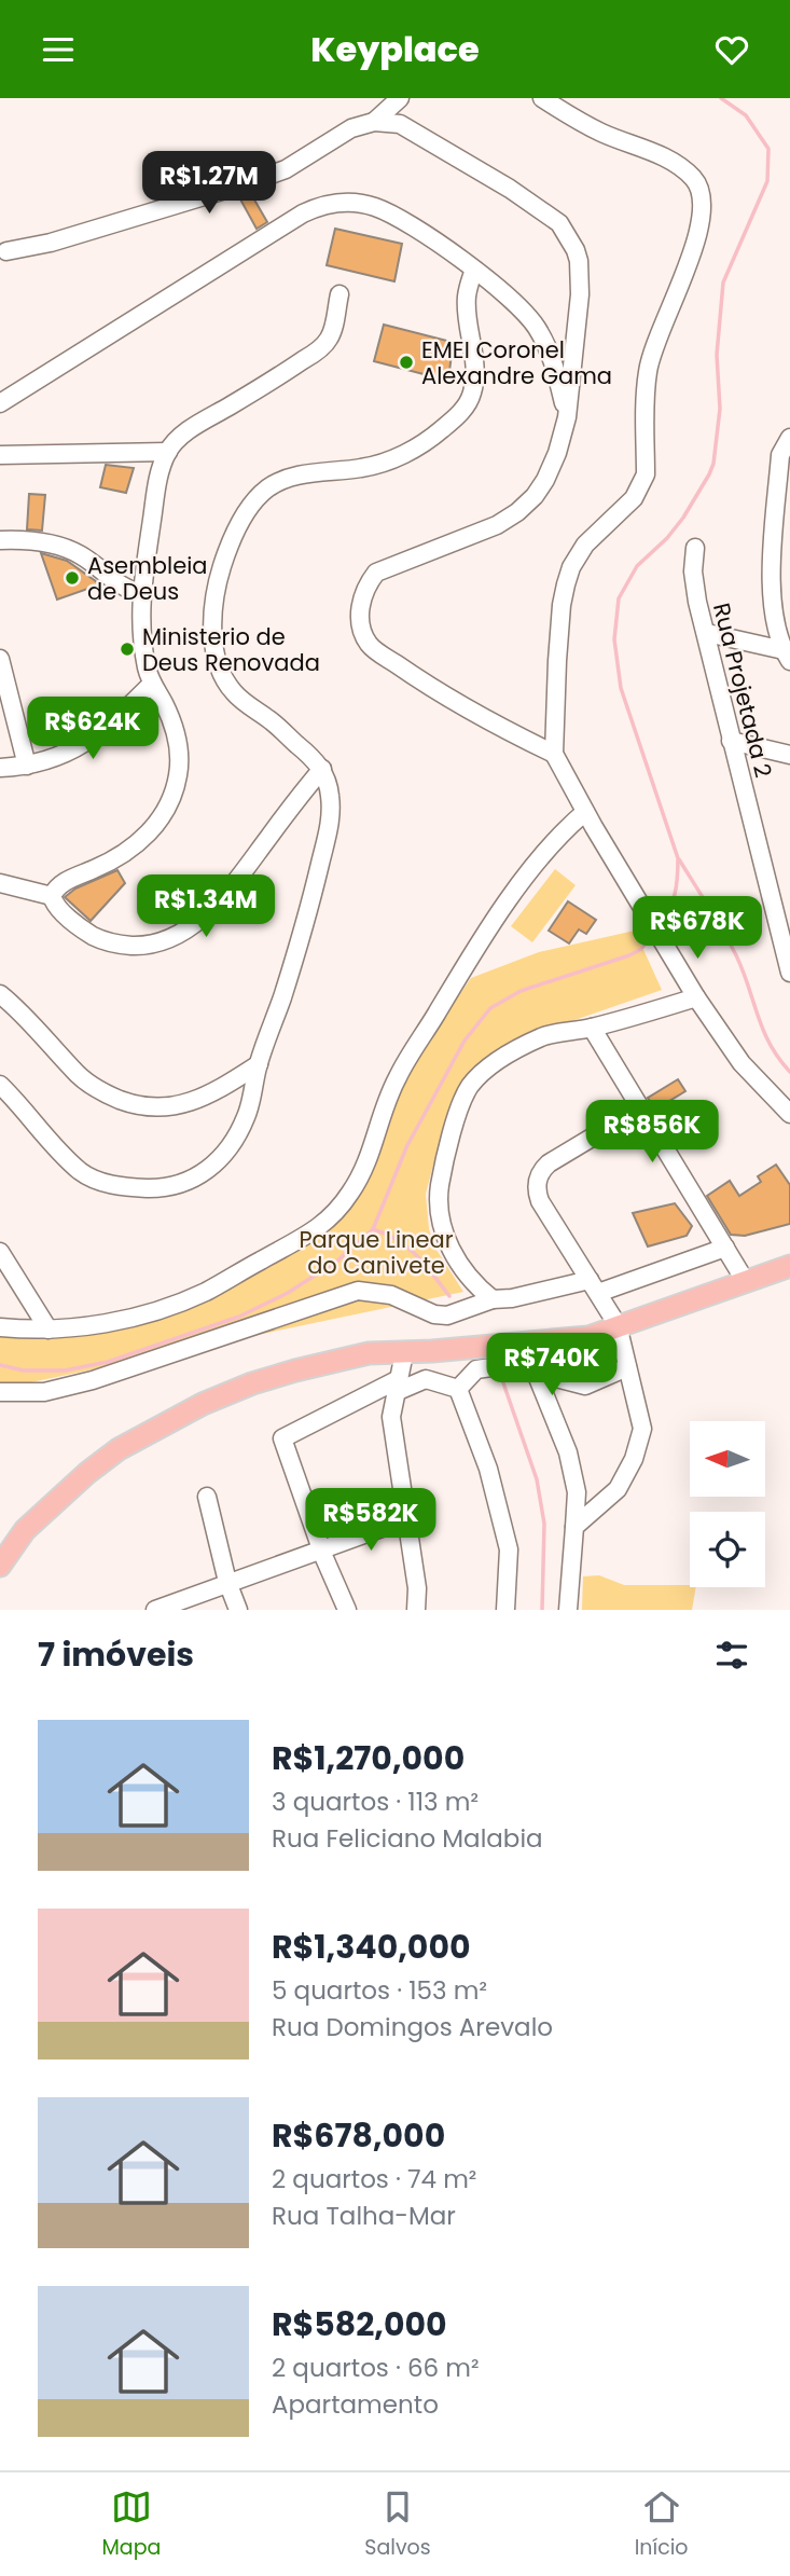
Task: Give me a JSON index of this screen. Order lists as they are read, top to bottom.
{
  "streets": {
    "street": ["Rua Projetada 2"]
  },
  "parks": ["Parque Linear do Canivete"],
  "places": ["EMEI Coronel Alexandre Gama", "Asembleia de Deus", "Ministerio de Deus Renovada"],
  "north": "left",
  "page": {
    "header": "Keyplace",
    "price": [
      "R$1.27M",
      "R$624K",
      "R$1.34M",
      "R$678K",
      "R$856K",
      "R$740K",
      "R$582K"
    ],
    "heading": "7 imóveis",
    "list": [
      {
        "name": "R$1,270,000",
        "note": "3 quartos · 113 m² · Rua Feliciano Malabia"
      },
      {
        "name": "R$1,340,000",
        "note": "5 quartos · 153 m² · Rua Domingos Arevalo"
      },
      {
        "name": "R$678,000",
        "note": "2 quartos · 74 m² · Rua Talha-Mar"
      },
      {
        "name": "R$582,000",
        "note": "2 quartos · 66 m² · Apartamento"
      }
    ],
    "tabs": ["Mapa", "Salvos", "Início"]
  }
}
